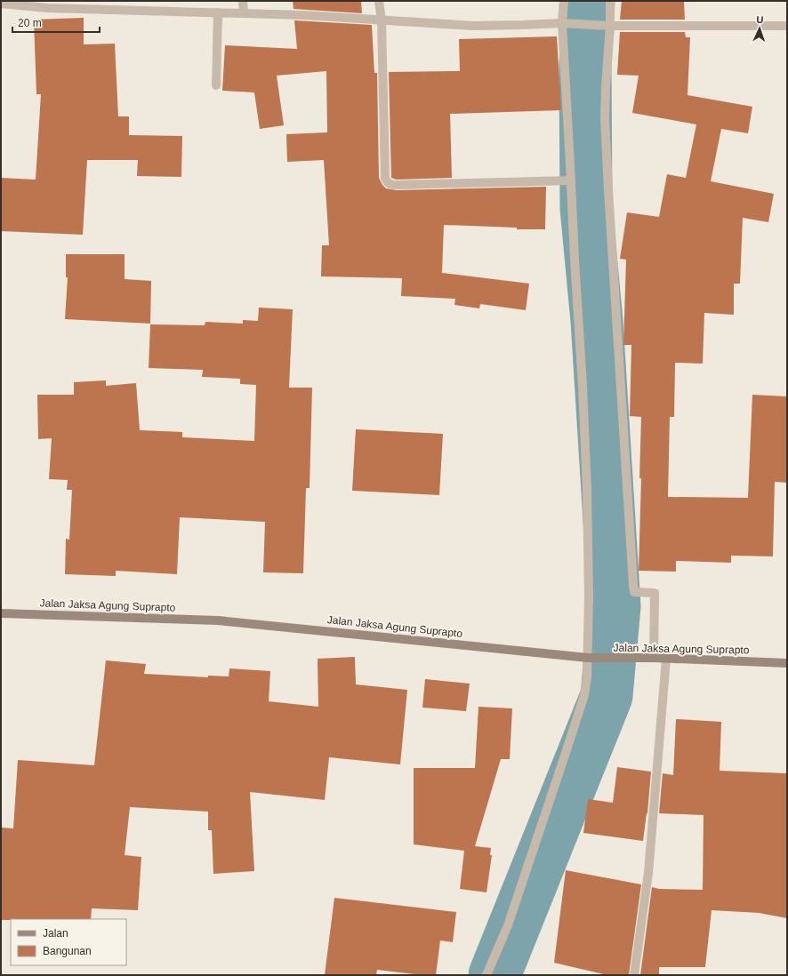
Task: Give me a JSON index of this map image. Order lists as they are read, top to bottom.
{
  "streets": {
    "main road": ["Jalan Jaksa Agung Suprapto"]
  },
  "legend": ["Jalan", "Bangunan"],
  "scale_bar": "20 m",
  "north": "top"
}
